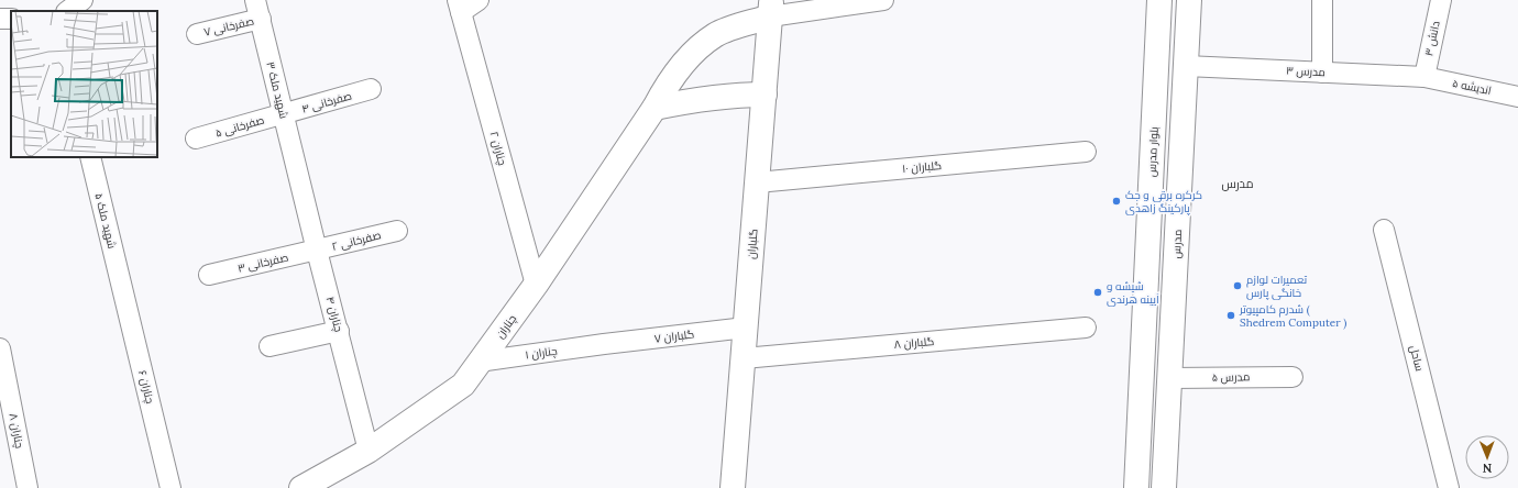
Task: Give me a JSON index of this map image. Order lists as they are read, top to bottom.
{
  "streets": {
    "street": [
      "صفرخانی ۷",
      "دانش ۳",
      "مدرس ۳",
      "اندیشه ۵",
      "۳ شهید ملک",
      "صفرخانی ۴",
      "صفرخانی ۵",
      "۲ چناران",
      "بلوار مدرس",
      "گلباران ۱۰",
      "شهید ملک ۵",
      "صفرخانی ۲",
      "گلباران",
      "مدرس",
      "صفرخانی ۳",
      "۴ چناران",
      "چناران",
      "۷ گلباران",
      "گلباران ۸",
      "چناران ۱",
      "ساحل",
      "مدرس ۵",
      "چناران ۶",
      "چناران ۸"
    ]
  },
  "crossings": [
    ["صفرخانی ۷", "۳ شهید ملک"],
    ["دانش ۳", "مدرس ۳"],
    ["دانش ۳", "اندیشه ۵"],
    ["مدرس ۳", "اندیشه ۵"],
    ["مدرس ۳", "مدرس"],
    ["۳ شهید ملک", "صفرخانی ۴"],
    ["۳ شهید ملک", "صفرخانی ۵"],
    ["۳ شهید ملک", "۴ چناران"],
    ["صفرخانی ۴", "صفرخانی ۵"],
    ["۲ چناران", "چناران"],
    ["گلباران ۱۰", "گلباران"],
    ["شهید ملک ۵", "چناران ۶"],
    ["صفرخانی ۲", "صفرخانی ۳"],
    ["صفرخانی ۲", "۴ چناران"],
    ["گلباران", "چناران"],
    ["گلباران", "۷ گلباران"],
    ["گلباران", "گلباران ۸"],
    ["مدرس", "مدرس ۵"],
    ["صفرخانی ۳", "۴ چناران"],
    ["۴ چناران", "چناران"],
    ["چناران", "چناران ۱"],
    ["۷ گلباران", "چناران ۱"]
  ],
  "districts": ["مدرس"],
  "places": [
    "کرکره برقی و جک پارکینگ زاهدی",
    "تعمیرات لوازم خانگی پارس",
    "شیشه و آیینه هرندی",
    "شدرم کامپیوتر ( Shedrem Computer )"
  ],
  "north": "bottom"
}
